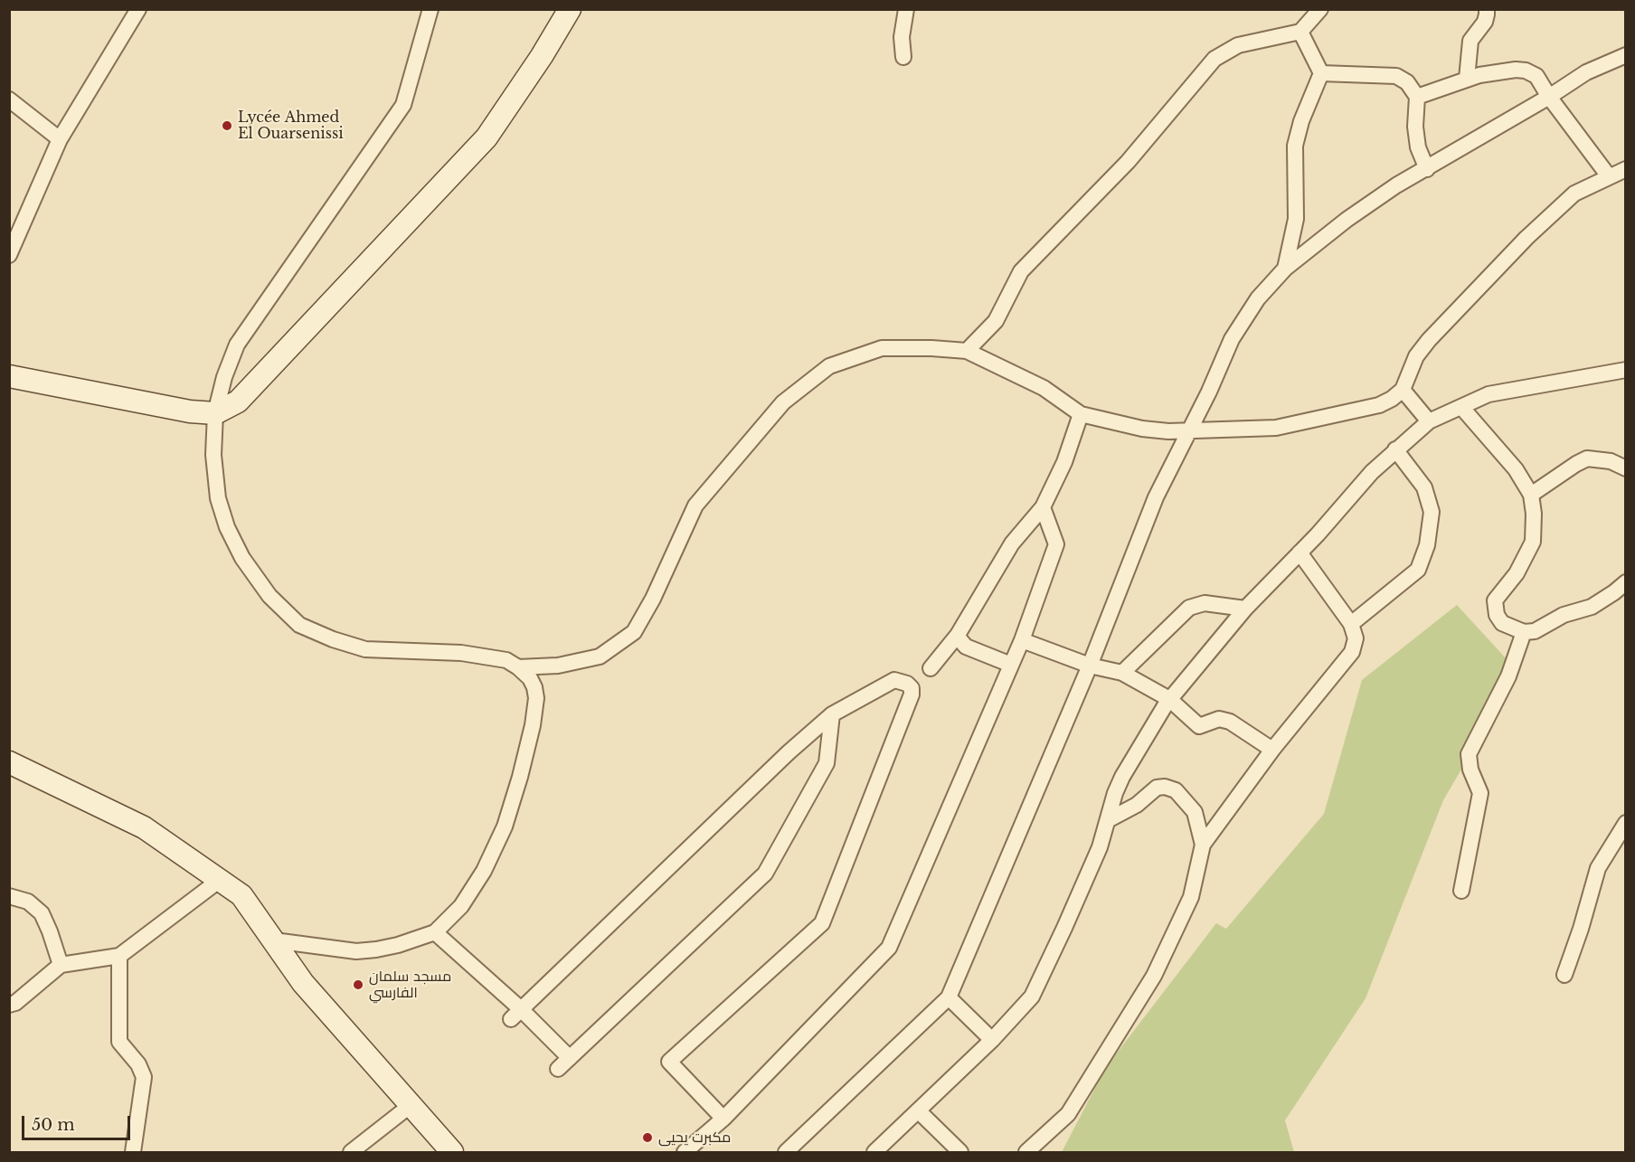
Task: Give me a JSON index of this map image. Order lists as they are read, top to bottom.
{
  "places": ["Lycée Ahmed El Ouarsenissi", "مسجد سلمان الفارسي", "مكبرت يحيى"],
  "scale_bar": "50 m"
}
